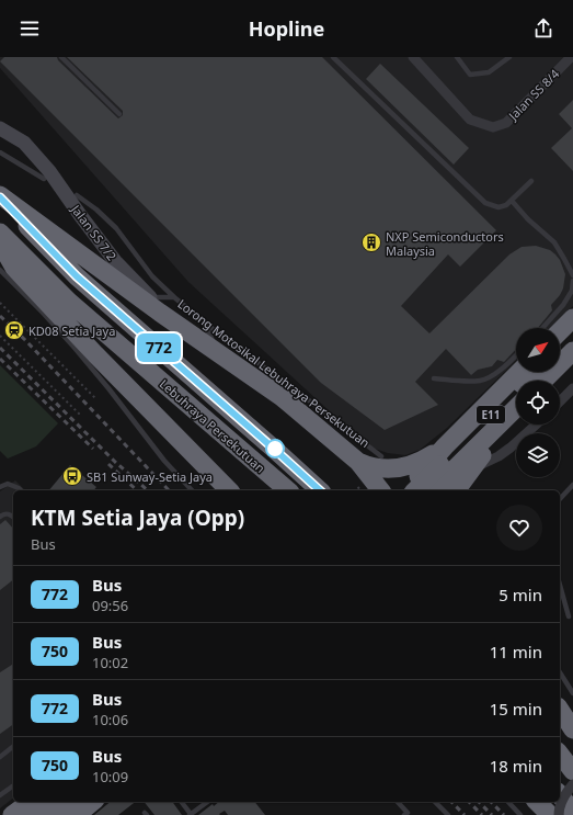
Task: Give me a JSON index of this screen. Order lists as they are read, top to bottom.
{
  "streets": {
    "highway": ["E11", "Lebuhraya Persekutuan"],
    "street": ["Jalan SS 8/4", "Jalan SS 7/2"],
    "lane": ["Lorong Motosikal Lebuhraya Persekutuan"]
  },
  "crossings": [
    ["Jalan SS 7/2", "Lorong Motosikal Lebuhraya Persekutuan"]
  ],
  "places": {
    "building": ["NXP Semiconductors Malaysia"],
    "station": ["KD08 Setia Jaya"],
    "bus stop": ["SB1 Sunway-Setia Jaya"]
  },
  "lines": ["bus line 772"],
  "north": "top right",
  "page": {
    "header": "Hopline",
    "on_map": "772",
    "heading": ["KTM Setia Jaya (Opp)", "Bus"],
    "list": [
      {
        "mark": "772",
        "name": "Bus",
        "note": "09:56",
        "value": "5 min"
      },
      {
        "mark": "750",
        "name": "Bus",
        "note": "10:02",
        "value": "11 min"
      },
      {
        "mark": "772",
        "name": "Bus",
        "note": "10:06",
        "value": "15 min"
      },
      {
        "mark": "750",
        "name": "Bus",
        "note": "10:09",
        "value": "18 min"
      }
    ]
  }
}
